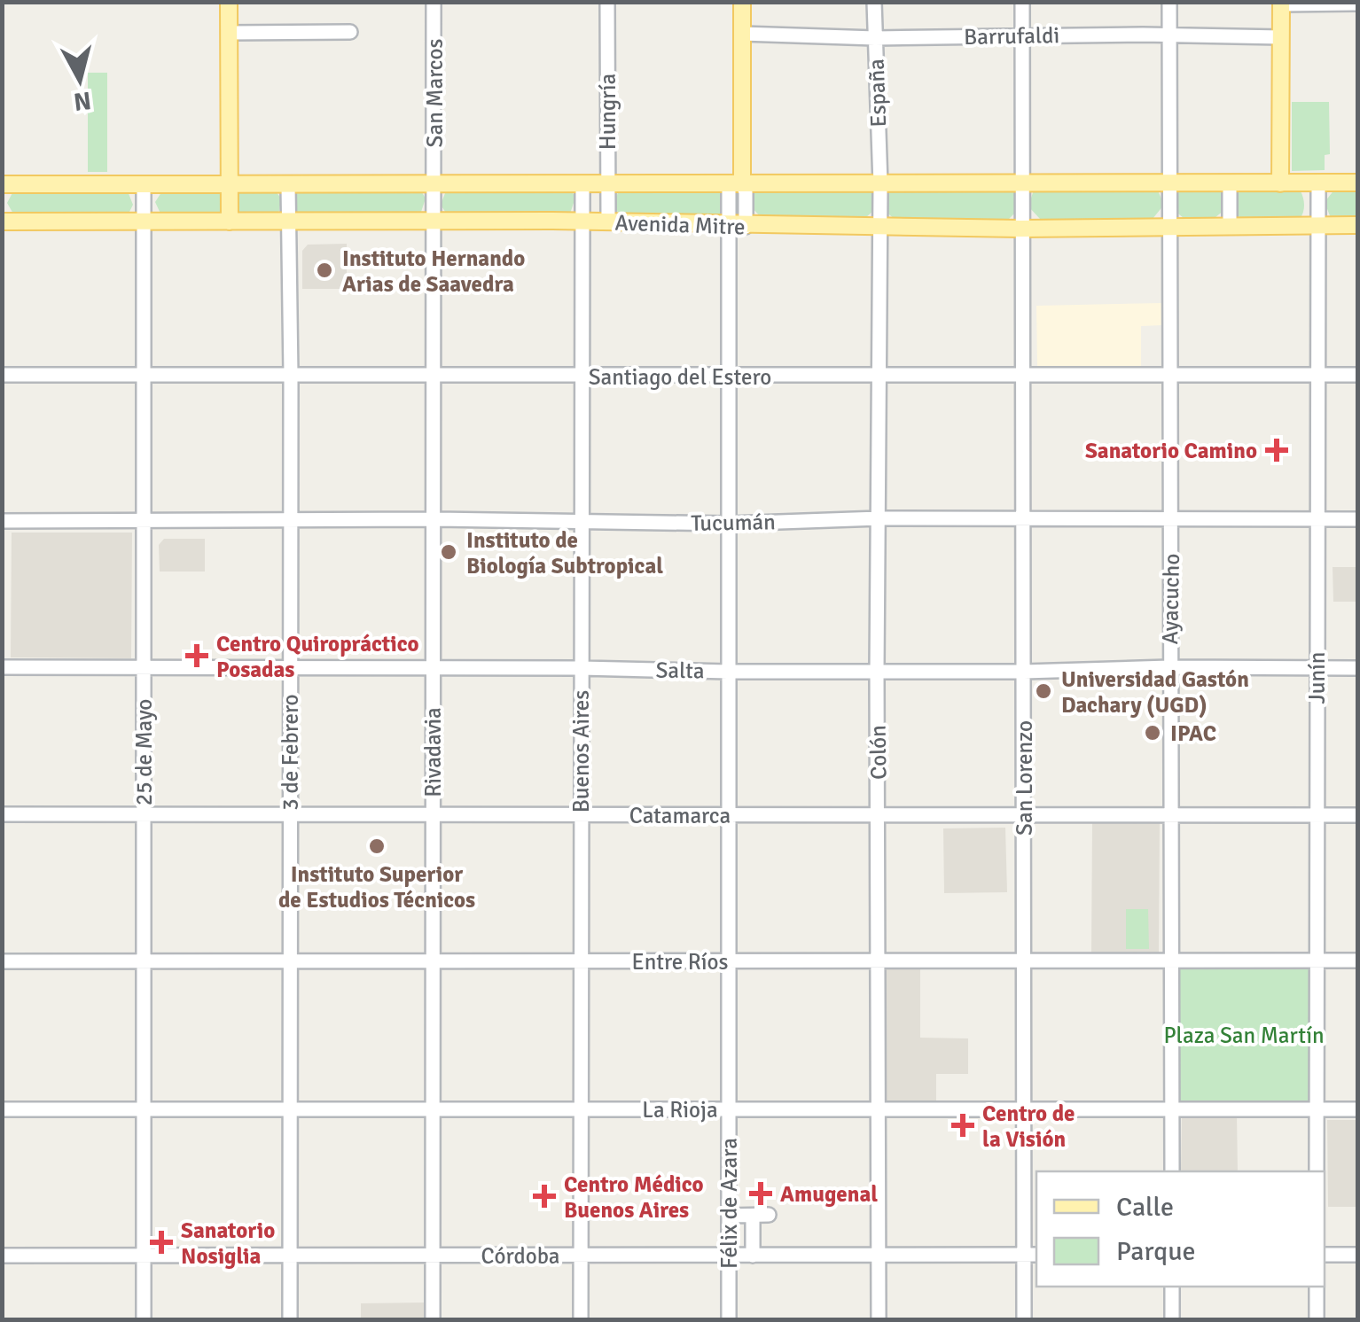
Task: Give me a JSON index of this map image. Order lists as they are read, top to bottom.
{
  "streets": {
    "main road": ["Avenida Mitre"],
    "street": [
      "Barrufaldi",
      "San Marcos",
      "España",
      "Hungría",
      "Santiago del Estero",
      "Tucumán",
      "Ayacucho",
      "Salta",
      "Junín",
      "Buenos Aires",
      "25 de Mayo",
      "3 de Febrero",
      "Rivadavia",
      "Colón",
      "San Lorenzo",
      "Catamarca",
      "Entre Ríos",
      "La Rioja",
      "Félix de Azara",
      "Córdoba"
    ]
  },
  "crossings": [
    ["Barrufaldi", "España"],
    ["Barrufaldi", "Ayacucho"],
    ["Barrufaldi", "San Lorenzo"],
    ["San Marcos", "Avenida Mitre"],
    ["San Marcos", "Rivadavia"],
    ["España", "Avenida Mitre"],
    ["España", "Colón"],
    ["Hungría", "Avenida Mitre"],
    ["Avenida Mitre", "Ayacucho"],
    ["Avenida Mitre", "Junín"],
    ["Avenida Mitre", "Buenos Aires"],
    ["Avenida Mitre", "25 de Mayo"],
    ["Avenida Mitre", "3 de Febrero"],
    ["Avenida Mitre", "Rivadavia"],
    ["Avenida Mitre", "Colón"],
    ["Avenida Mitre", "San Lorenzo"],
    ["Avenida Mitre", "Félix de Azara"],
    ["Santiago del Estero", "Ayacucho"],
    ["Santiago del Estero", "Junín"],
    ["Santiago del Estero", "Buenos Aires"],
    ["Santiago del Estero", "25 de Mayo"],
    ["Santiago del Estero", "3 de Febrero"],
    ["Santiago del Estero", "Rivadavia"],
    ["Santiago del Estero", "Colón"],
    ["Santiago del Estero", "San Lorenzo"],
    ["Santiago del Estero", "Félix de Azara"],
    ["Tucumán", "Ayacucho"],
    ["Tucumán", "Junín"],
    ["Tucumán", "Buenos Aires"],
    ["Tucumán", "25 de Mayo"],
    ["Tucumán", "3 de Febrero"],
    ["Tucumán", "Rivadavia"],
    ["Tucumán", "Colón"],
    ["Tucumán", "San Lorenzo"],
    ["Tucumán", "Félix de Azara"],
    ["Ayacucho", "Salta"],
    ["Ayacucho", "Catamarca"],
    ["Ayacucho", "Entre Ríos"],
    ["Ayacucho", "La Rioja"],
    ["Salta", "Junín"],
    ["Salta", "Buenos Aires"],
    ["Salta", "25 de Mayo"],
    ["Salta", "3 de Febrero"],
    ["Salta", "Rivadavia"],
    ["Salta", "Colón"],
    ["Salta", "San Lorenzo"],
    ["Salta", "Félix de Azara"],
    ["Junín", "Catamarca"],
    ["Junín", "Entre Ríos"],
    ["Junín", "La Rioja"],
    ["Buenos Aires", "Catamarca"],
    ["Buenos Aires", "Entre Ríos"],
    ["Buenos Aires", "La Rioja"],
    ["Buenos Aires", "Córdoba"],
    ["25 de Mayo", "Catamarca"],
    ["25 de Mayo", "Entre Ríos"],
    ["25 de Mayo", "La Rioja"],
    ["25 de Mayo", "Córdoba"],
    ["3 de Febrero", "Catamarca"],
    ["3 de Febrero", "Entre Ríos"],
    ["3 de Febrero", "La Rioja"],
    ["3 de Febrero", "Córdoba"],
    ["Rivadavia", "Catamarca"],
    ["Rivadavia", "Entre Ríos"],
    ["Rivadavia", "La Rioja"],
    ["Rivadavia", "Córdoba"],
    ["Colón", "Catamarca"],
    ["Colón", "Entre Ríos"],
    ["Colón", "La Rioja"],
    ["Colón", "Córdoba"],
    ["San Lorenzo", "Catamarca"],
    ["San Lorenzo", "Entre Ríos"],
    ["San Lorenzo", "La Rioja"],
    ["San Lorenzo", "Córdoba"],
    ["Catamarca", "Félix de Azara"],
    ["Entre Ríos", "Félix de Azara"],
    ["La Rioja", "Félix de Azara"],
    ["Félix de Azara", "Córdoba"]
  ],
  "parks": ["Plaza San Martín"],
  "places": {
    "other": [
      "Instituto Hernando Arias de Saavedra",
      "Instituto de Biología Subtropical",
      "Universidad Gastón Dachary (UGD)",
      "IPAC",
      "Instituto Superior de Estudios Técnicos"
    ],
    "health": [
      "Sanatorio Camino",
      "Centro Quiropráctico Posadas",
      "Centro de la Visión",
      "Amugenal",
      "Centro Médico Buenos Aires",
      "Sanatorio Nosiglia"
    ]
  },
  "legend": ["Calle", "Parque"],
  "north": "bottom"
}
